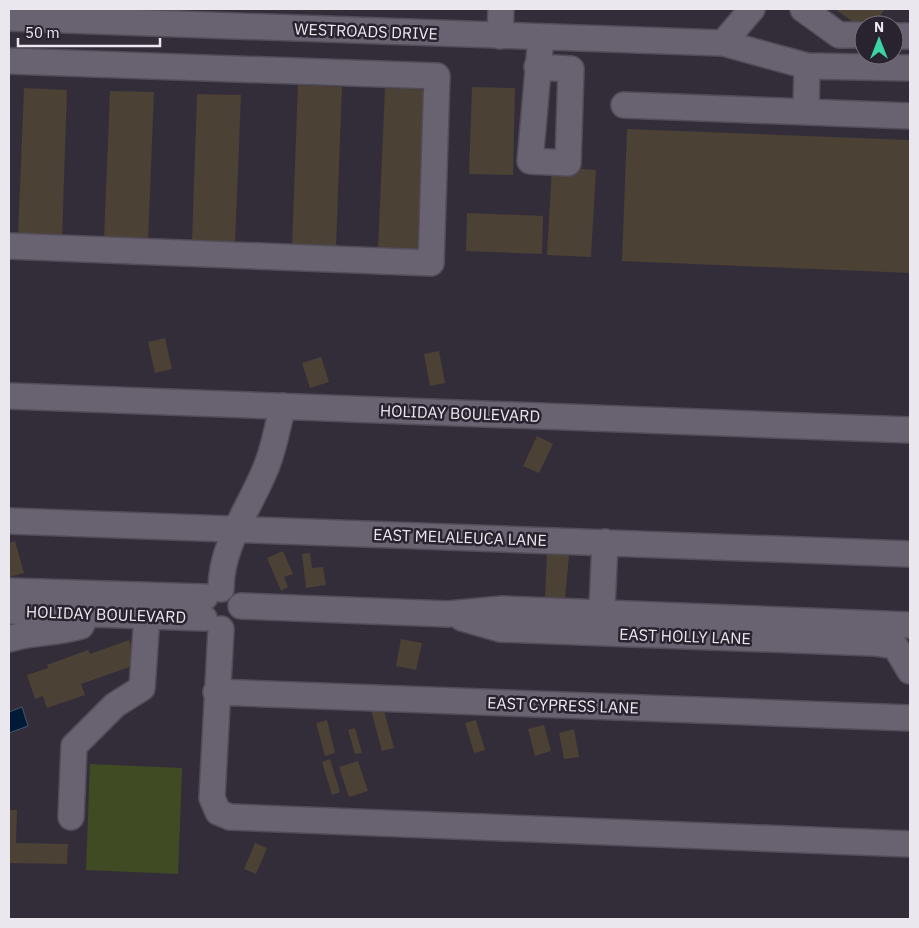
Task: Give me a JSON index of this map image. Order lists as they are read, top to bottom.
{
  "streets": {
    "street": [
      "WESTROADS DRIVE",
      "HOLIDAY BOULEVARD",
      "EAST MELALEUCA LANE",
      "EAST HOLLY LANE",
      "EAST CYPRESS LANE"
    ]
  },
  "crossings": [
    ["HOLIDAY BOULEVARD", "EAST HOLLY LANE"]
  ],
  "scale_bar": "50 m",
  "north": "top"
}
